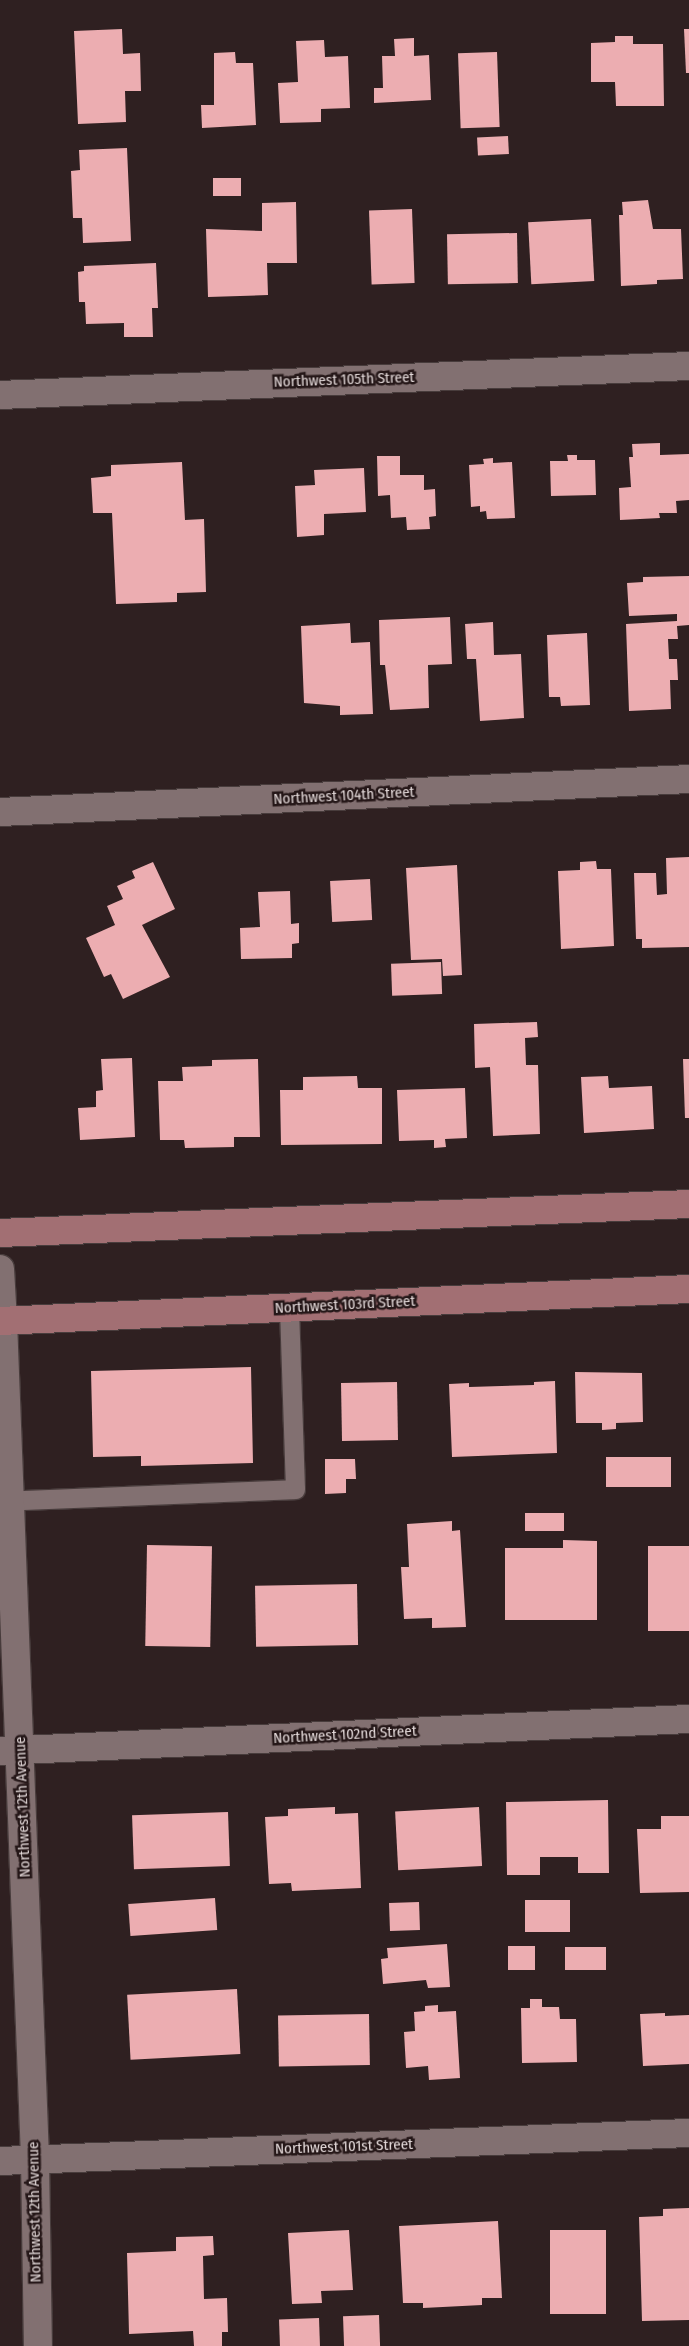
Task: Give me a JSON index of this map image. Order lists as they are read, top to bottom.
{
  "streets": {
    "main road": ["Northwest 103rd Street"],
    "street": [
      "Northwest 105th Street",
      "Northwest 104th Street",
      "Northwest 102nd Street",
      "Northwest 12th Avenue",
      "Northwest 101st Street"
    ]
  },
  "crossings": [
    ["Northwest 103rd Street", "Northwest 12th Avenue"],
    ["Northwest 102nd Street", "Northwest 12th Avenue"],
    ["Northwest 12th Avenue", "Northwest 101st Street"]
  ]
}
